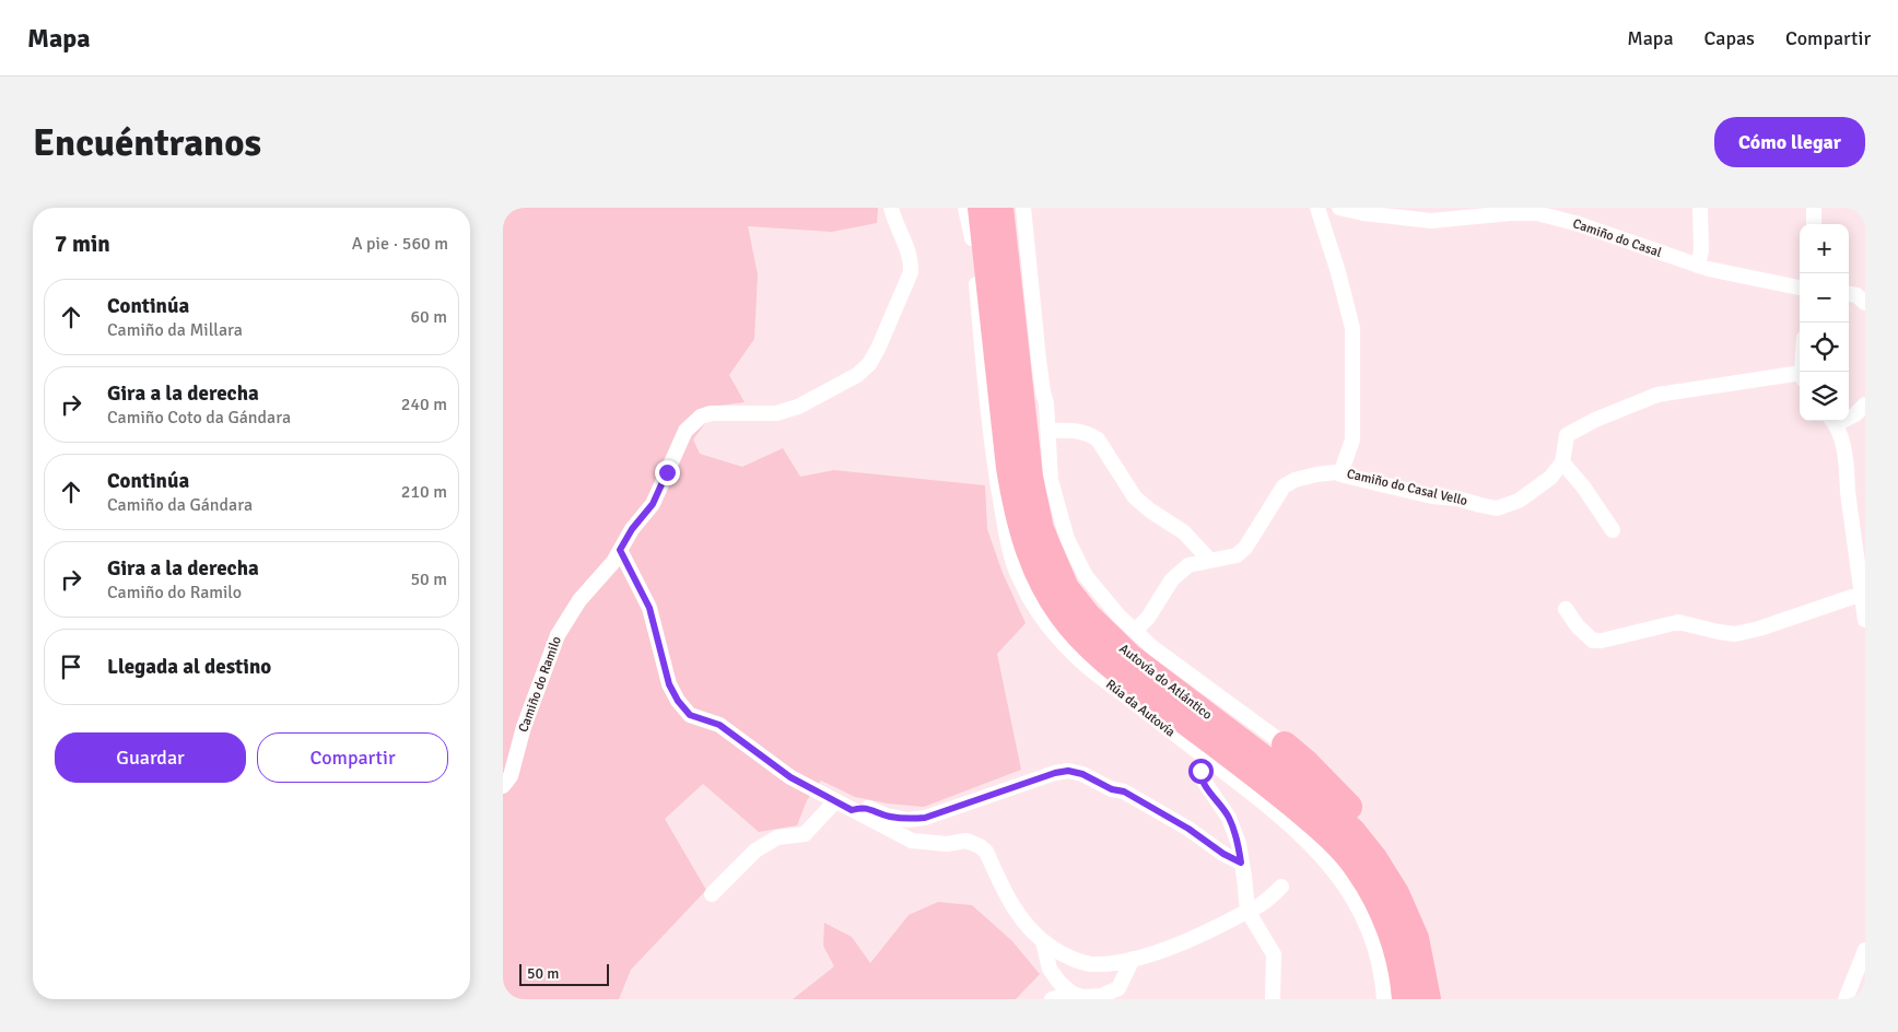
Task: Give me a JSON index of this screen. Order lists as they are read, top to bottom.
{
  "streets": {
    "highway": ["Autovía do Atlántico"],
    "street": [
      "Camiño do Casal",
      "Camiño do Casal Vello",
      "Camiño do Ramilo",
      "Rúa da Autovía"
    ]
  },
  "scale_bar": "50 m",
  "page": {
    "header": "Mapa",
    "nav": ["Mapa", "Capas", "Compartir"],
    "buttons": [
      "Cómo llegar",
      ["Guardar", "Compartir"]
    ],
    "title": "Encuéntranos",
    "heading": ["7 min", "A pie · 560 m"],
    "map_buttons": ["+", "−"],
    "list": [
      ["Continúa", "Camiño da Millara", "60 m"],
      ["Gira a la derecha", "Camiño Coto da Gándara", "240 m"],
      ["Continúa", "Camiño da Gándara", "210 m"],
      ["Gira a la derecha", "Camiño do Ramilo", "50 m"],
      "Llegada al destino"
    ],
    "scale": "50 m"
  }
}
